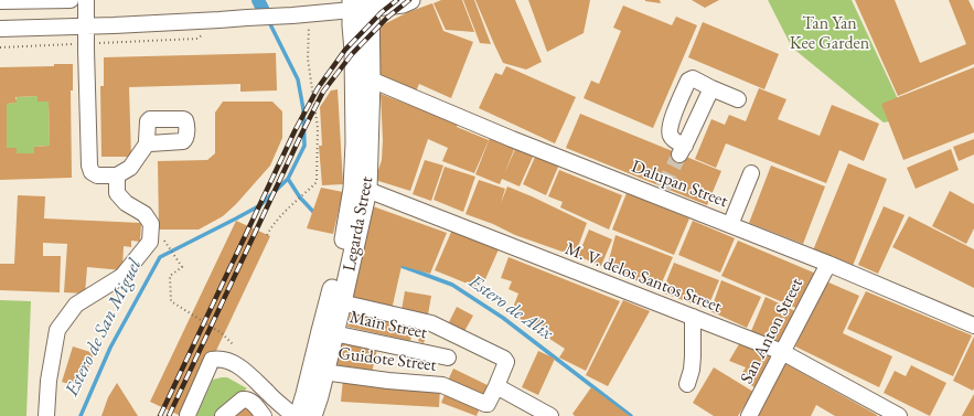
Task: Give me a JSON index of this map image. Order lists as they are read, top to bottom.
{
  "streets": {
    "main road": ["Legarda Street"],
    "street": [
      "Dalupan Street",
      "M. V. delos Santos Street",
      "Main Street",
      "San Anton Street",
      "Guidote Street"
    ]
  },
  "crossings": [
    ["Dalupan Street", "Legarda Street"],
    ["Dalupan Street", "San Anton Street"],
    ["Legarda Street", "M. V. delos Santos Street"],
    ["Legarda Street", "Main Street"],
    ["Legarda Street", "Guidote Street"],
    ["M. V. delos Santos Street", "San Anton Street"]
  ],
  "water": ["Estero de Alix", "Estero de San Miguel"],
  "parks": ["Tan Yan Kee Garden"]
}
